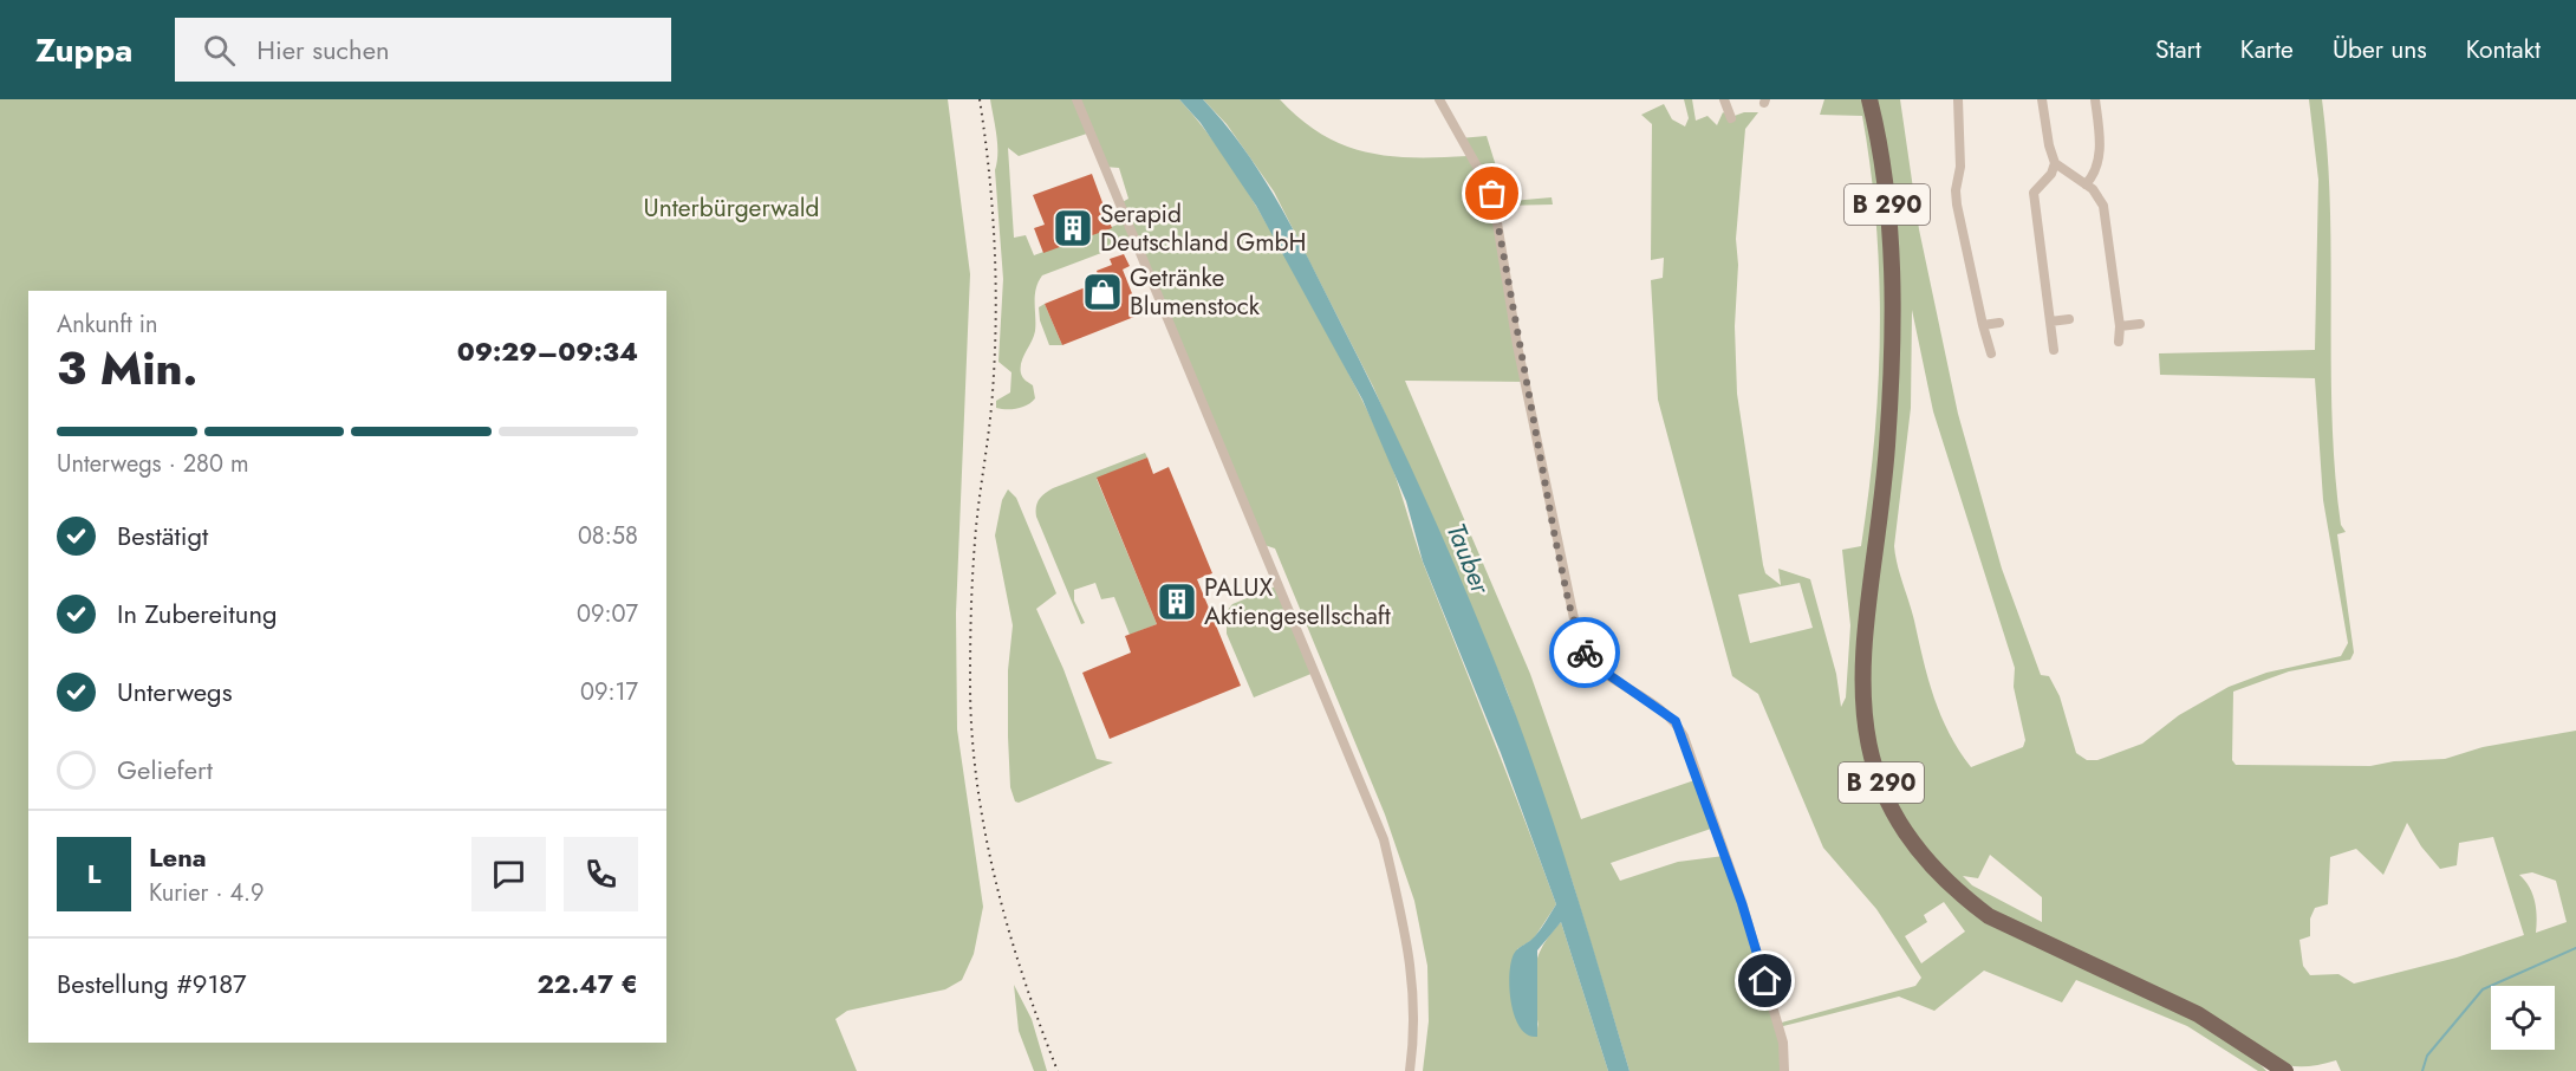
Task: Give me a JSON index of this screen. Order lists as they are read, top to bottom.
{
  "streets": {
    "main road": ["B 290"]
  },
  "water": ["Tauber"],
  "parks": ["Unterbürgerwald"],
  "places": {
    "building": ["Serapid Deutschland GmbH", "PALUX Aktiengesellschaft"],
    "shop": ["Getränke Blumenstock"]
  },
  "page": {
    "header": "Zuppa",
    "search": "Hier suchen",
    "nav": [
      "Start",
      "Karte",
      "Über uns",
      "Kontakt"
    ],
    "heading": ["3 Min.", "Ankunft in", "09:29–09:34"],
    "panel": [
      "Lena",
      "Kurier · 4.9",
      "Bestellung #9187",
      "22.47 €"
    ],
    "bar": "Unterwegs · 280 m",
    "list": [
      ["Bestätigt", "08:58"],
      ["In Zubereitung", "09:07"],
      ["Unterwegs", "09:17"],
      "Geliefert"
    ],
    "round": "L"
  }
}
